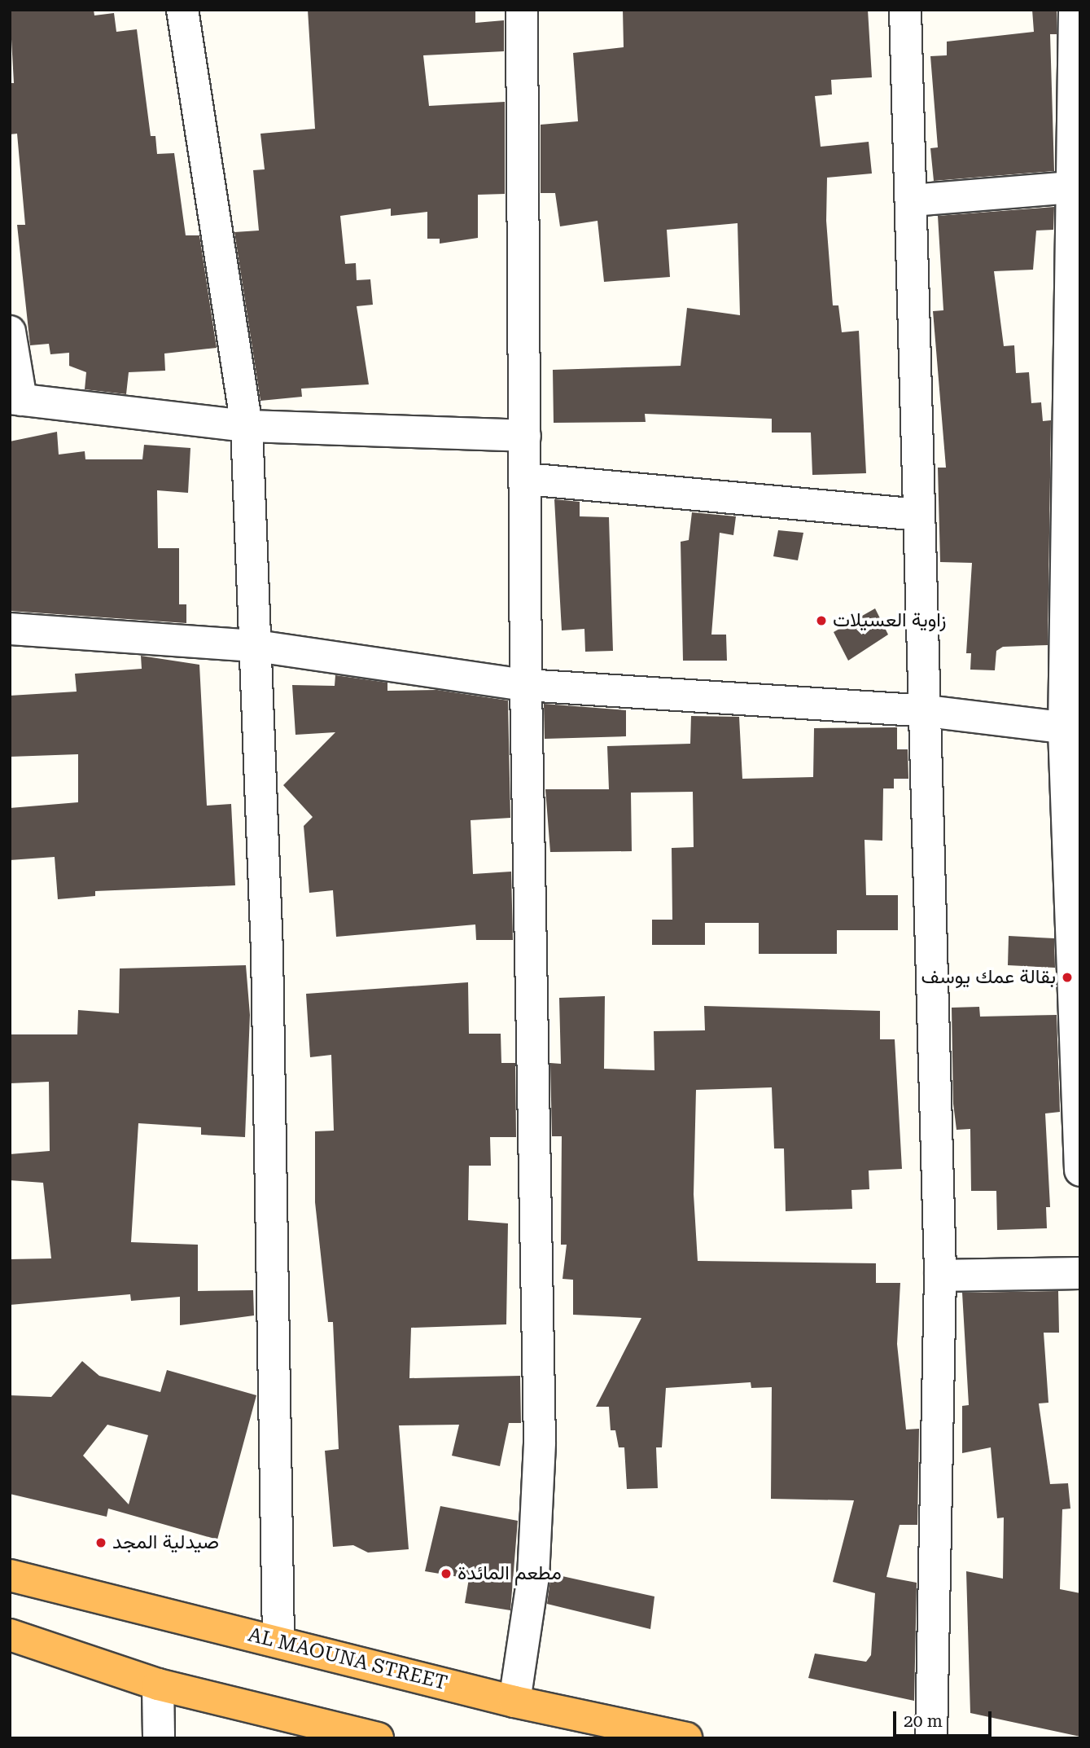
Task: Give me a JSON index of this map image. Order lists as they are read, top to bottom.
{
  "streets": {
    "highway": ["AL MAOUNA STREET"]
  },
  "places": [
    "زاوية العسيلات",
    "بقالة عمك يوسف",
    "صيدلية المجد",
    "مطعم المائدة"
  ],
  "scale_bar": "20 m"
}
